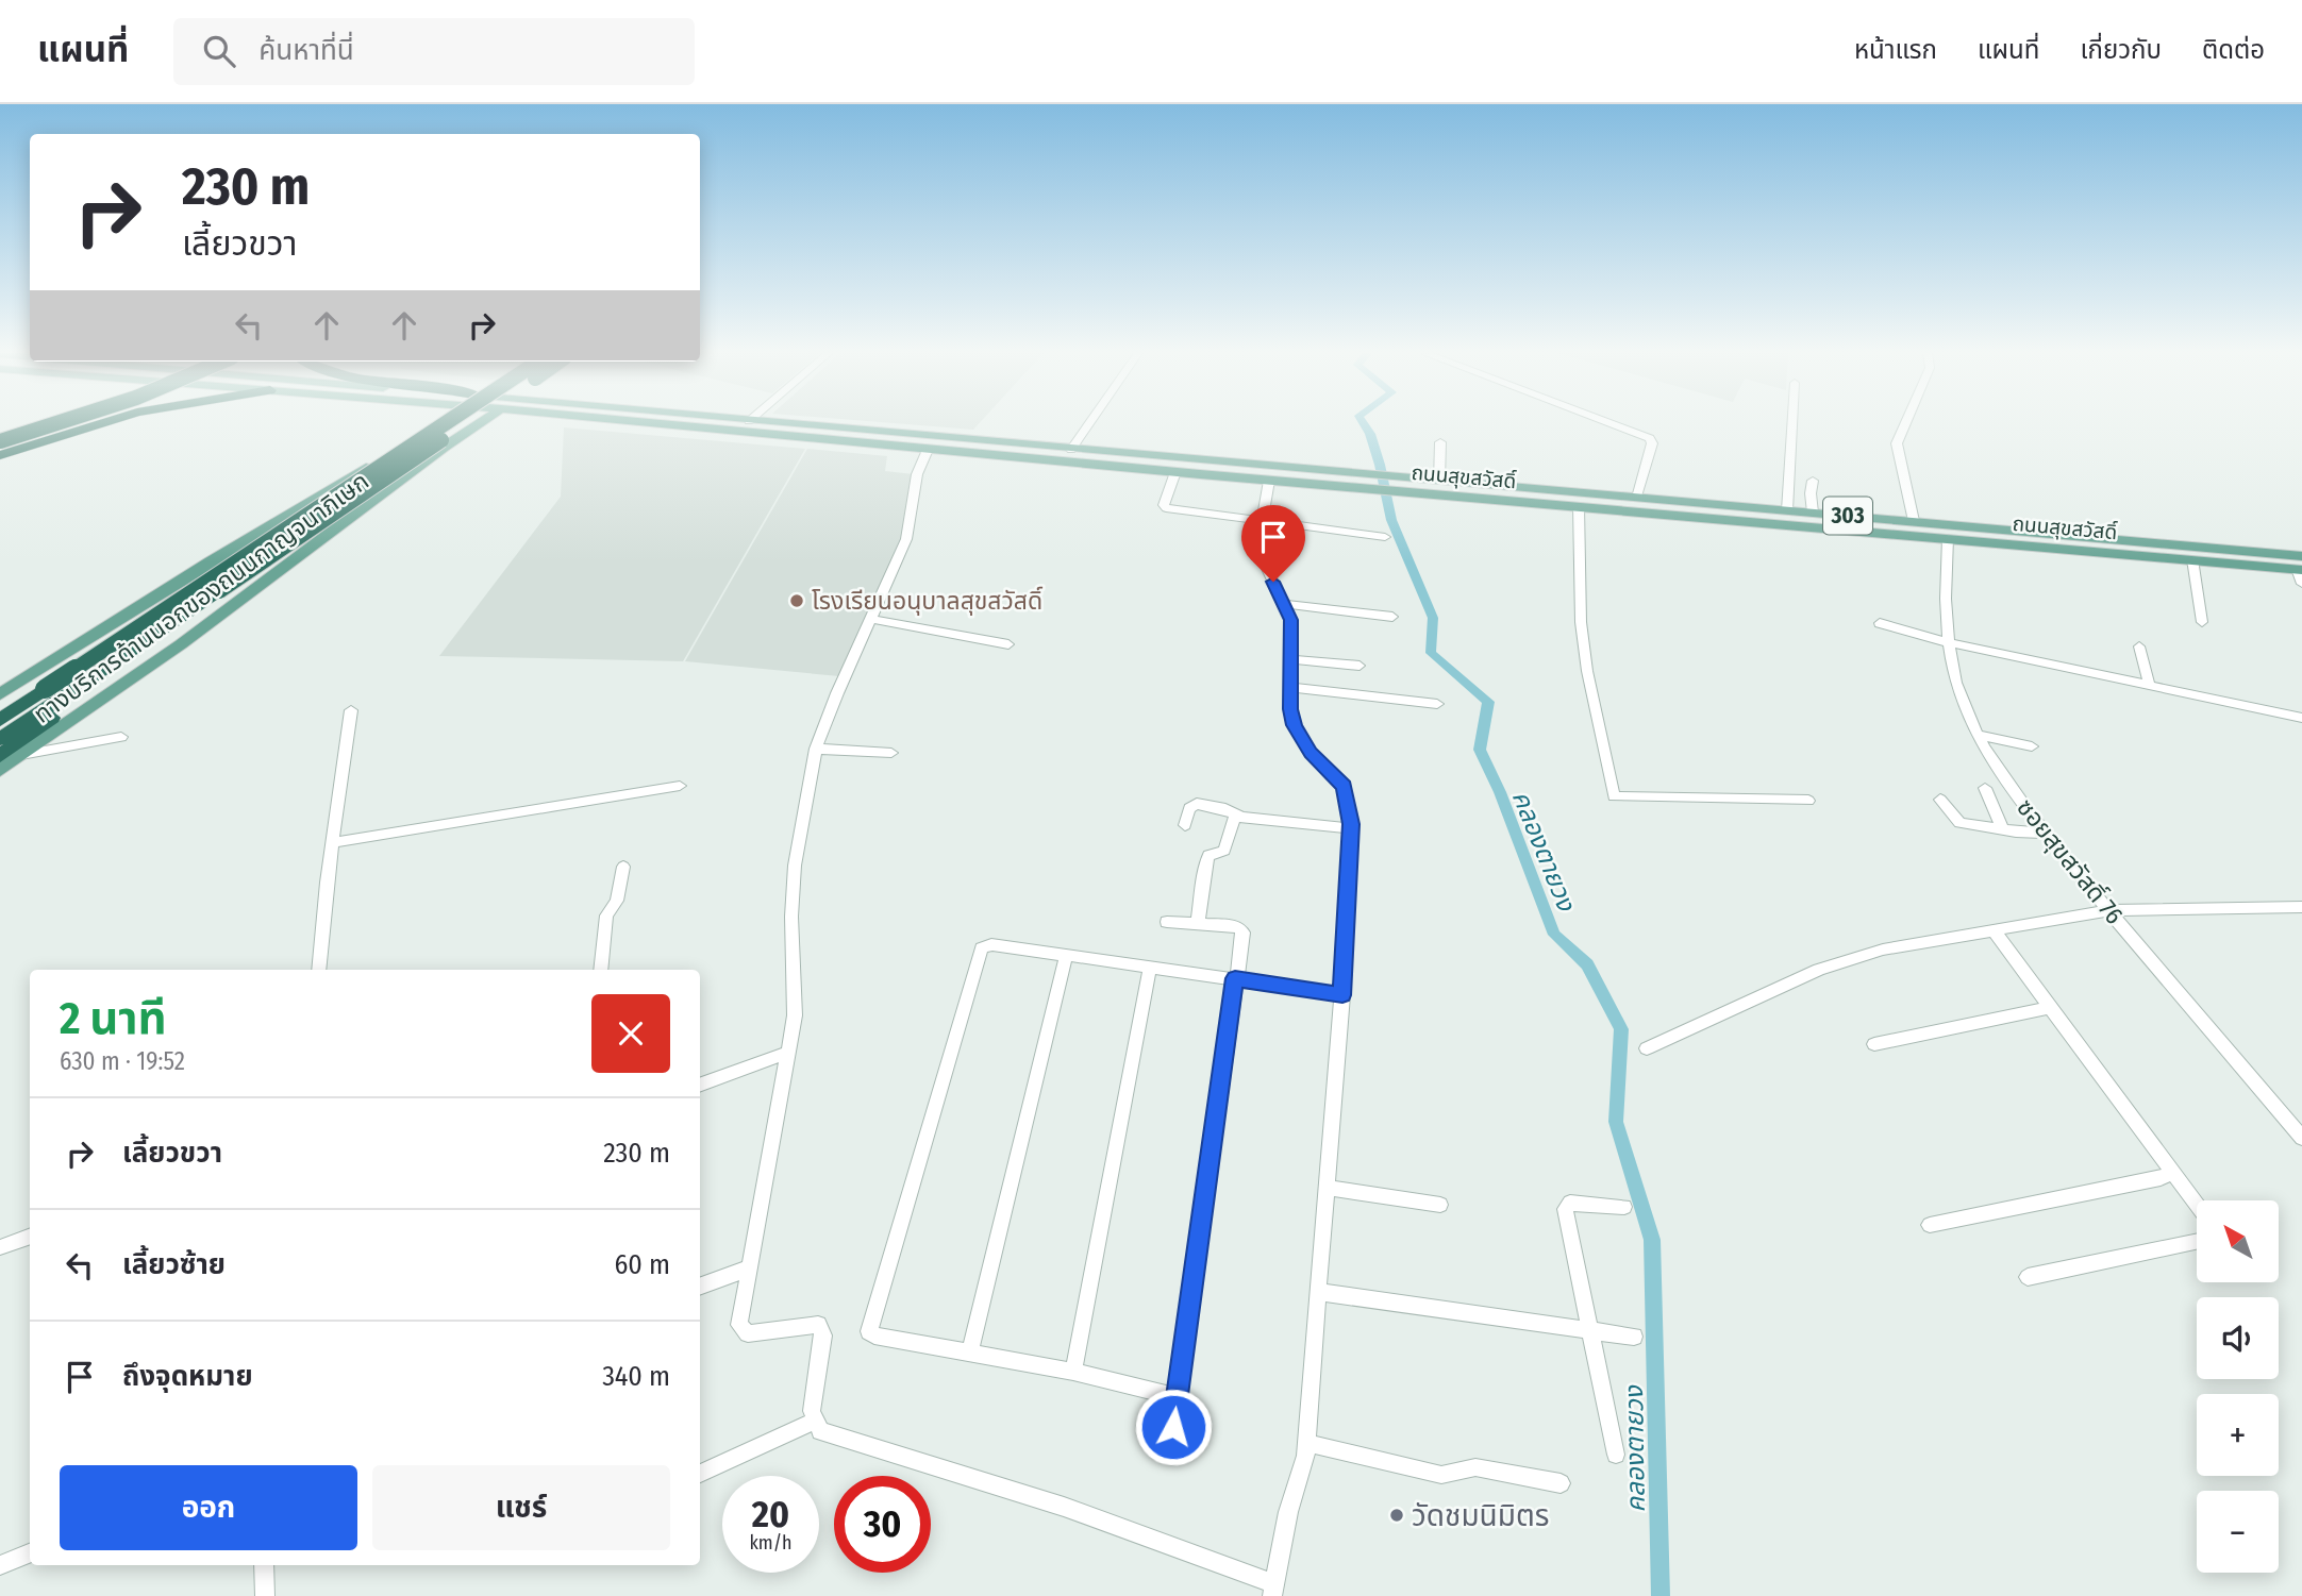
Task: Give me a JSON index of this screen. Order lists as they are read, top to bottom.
{
  "streets": {
    "main road": ["ถนนสุขสวัสดิ์", "303", "ทางบริการด้านนอกของถนนกาญจนาภิเษก"],
    "street": ["ซอยสุขสวัสดิ์ 76"]
  },
  "crossings": [
    ["ถนนสุขสวัสดิ์", "ซอยสุขสวัสดิ์ 76"]
  ],
  "water": ["คลองตายวง"],
  "places": ["โรงเรียนอนุบาลสุขสวัสดิ์", "วัดชมนิมิตร"],
  "north": "top left",
  "page": {
    "header": "แผนที่",
    "search": "ค้นหาที่นี่",
    "nav": [
      "หน้าแรก",
      "แผนที่",
      "เกี่ยวกับ",
      "ติดต่อ"
    ],
    "turn": ["230 m", "เลี้ยวขวา"],
    "heading": ["2 นาที", "630 m · 19:52"],
    "list": [
      {
        "name": "เลี้ยวขวา",
        "value": "230 m"
      },
      {
        "name": "เลี้ยวซ้าย",
        "value": "60 m"
      },
      {
        "name": "ถึงจุดหมาย",
        "value": "340 m"
      }
    ],
    "map_buttons": ["+", "−"],
    "buttons": ["ออก", "แชร์"],
    "speed": "20 km/h",
    "limit": "30"
  }
}
